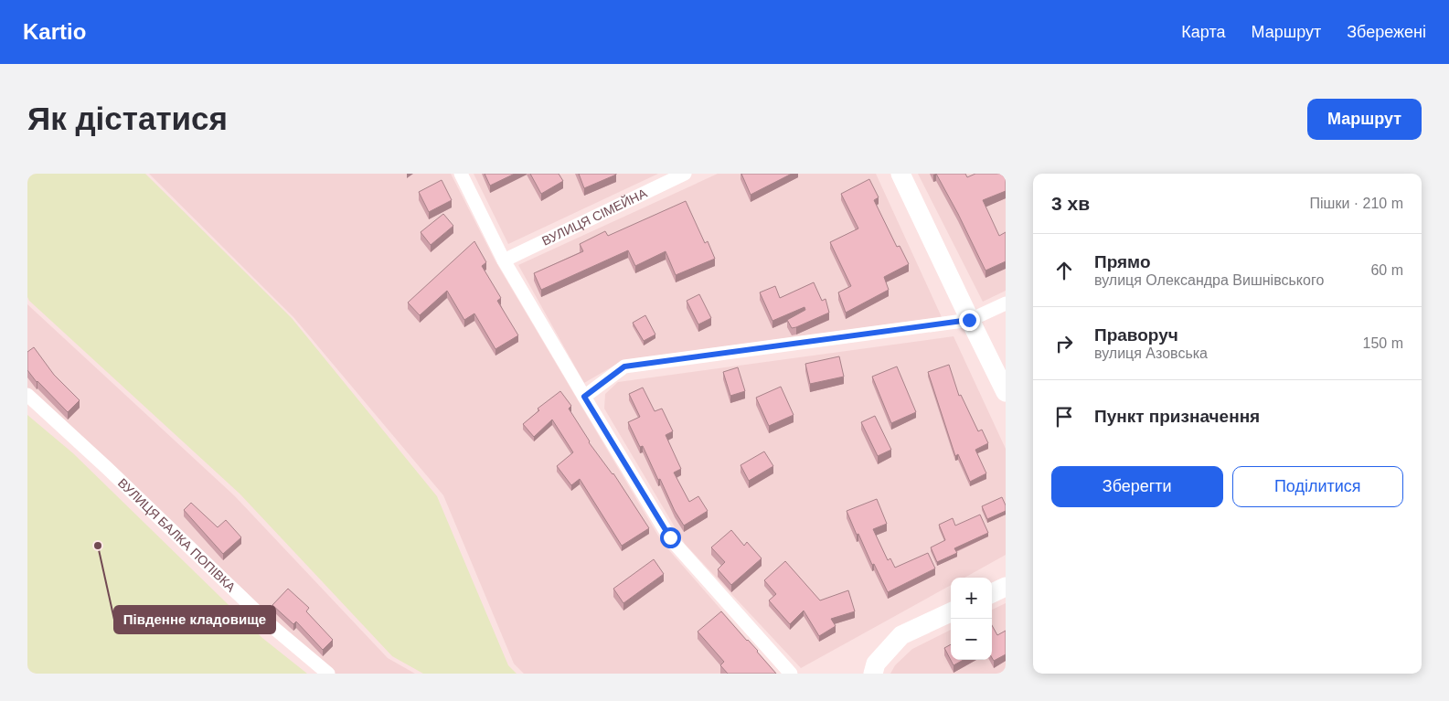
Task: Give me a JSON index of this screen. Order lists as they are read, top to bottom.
{
  "streets": {
    "street": ["ВУЛИЦЯ СІМЕЙНА", "ВУЛИЦЯ БАЛКА ПОПІВКА"]
  },
  "places": ["Південне кладовище"],
  "page": {
    "header": "Kartio",
    "nav": ["Карта", "Маршрут", "Збережені"],
    "buttons": [
      "Маршрут",
      ["Зберегти", "Поділитися"]
    ],
    "title": "Як дістатися",
    "heading": ["3 хв", "Пішки · 210 m"],
    "list": [
      ["Прямо", "вулиця Олександра Вишнівського", "60 m"],
      ["Праворуч", "вулиця Азовська", "150 m"],
      "Пункт призначення"
    ],
    "map_buttons": ["+", "−"]
  }
}
